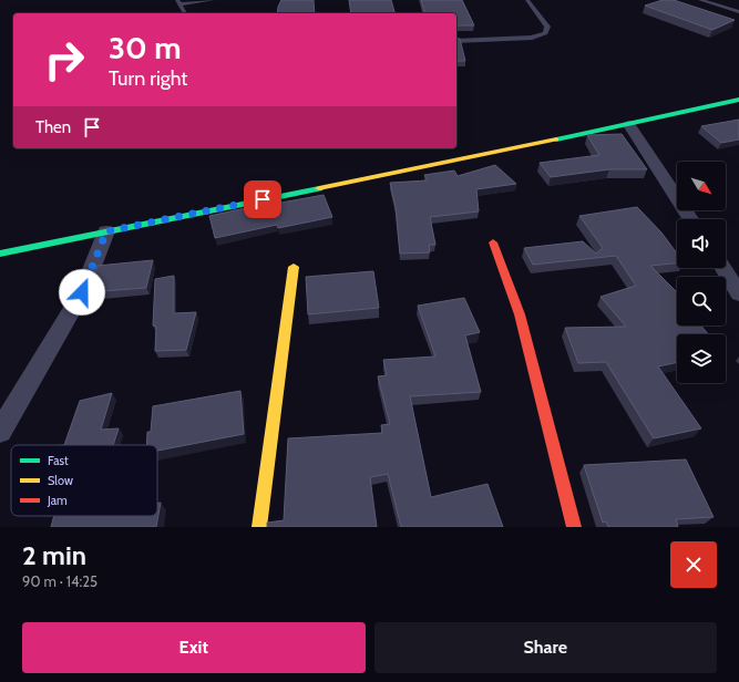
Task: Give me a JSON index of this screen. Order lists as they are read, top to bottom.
{
  "legend": ["Fast", "Slow", "Jam"],
  "north": "bottom right",
  "page": {
    "turn": ["30 m", "Turn right"],
    "then": "Then",
    "heading": ["2 min", "90 m · 14:25"],
    "buttons": ["Exit", "Share"]
  }
}
